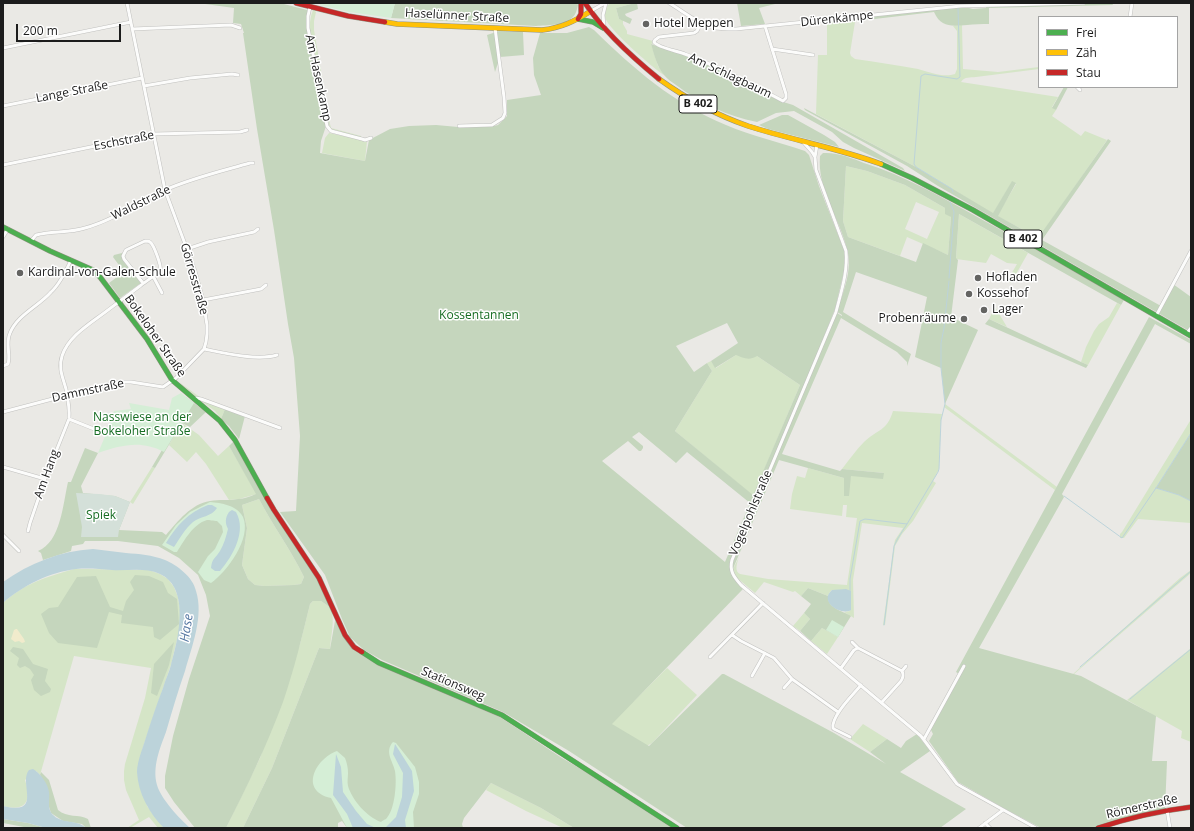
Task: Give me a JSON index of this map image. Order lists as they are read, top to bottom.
{
  "streets": {
    "street": [
      "Haselünner Straße",
      "Dürenkämpe",
      "Am Schlagbaum",
      "Am Hasenkamp",
      "Lange Straße",
      "B 402",
      "Eschstraße",
      "Waldstraße",
      "Görresstraße",
      "Bokeloher Straße",
      "Dammstraße",
      "Am Hang",
      "Vogelpohlstraße",
      "Stationsweg",
      "Römerstraße"
    ]
  },
  "crossings": [
    ["Haselünner Straße", "Am Hasenkamp"],
    ["Haselünner Straße", "B 402"],
    ["Dürenkämpe", "Am Schlagbaum"],
    ["Lange Straße", "Görresstraße"],
    ["B 402", "Vogelpohlstraße"],
    ["Eschstraße", "Görresstraße"],
    ["Waldstraße", "Görresstraße"],
    ["Waldstraße", "Bokeloher Straße"],
    ["Bokeloher Straße", "Dammstraße"],
    ["Bokeloher Straße", "Am Hang"],
    ["Bokeloher Straße", "Stationsweg"],
    ["Dammstraße", "Am Hang"]
  ],
  "water": ["Hase"],
  "parks": ["Kossentannen", "Nasswiese an der Bokeloher Straße", "Spiek"],
  "places": [
    "Hotel Meppen",
    "Kardinal-von-Galen-Schule",
    "Hofladen",
    "Kossehof",
    "Lager",
    "Probenräume"
  ],
  "legend": ["Frei", "Zäh", "Stau"],
  "scale_bar": "200 m"
}
